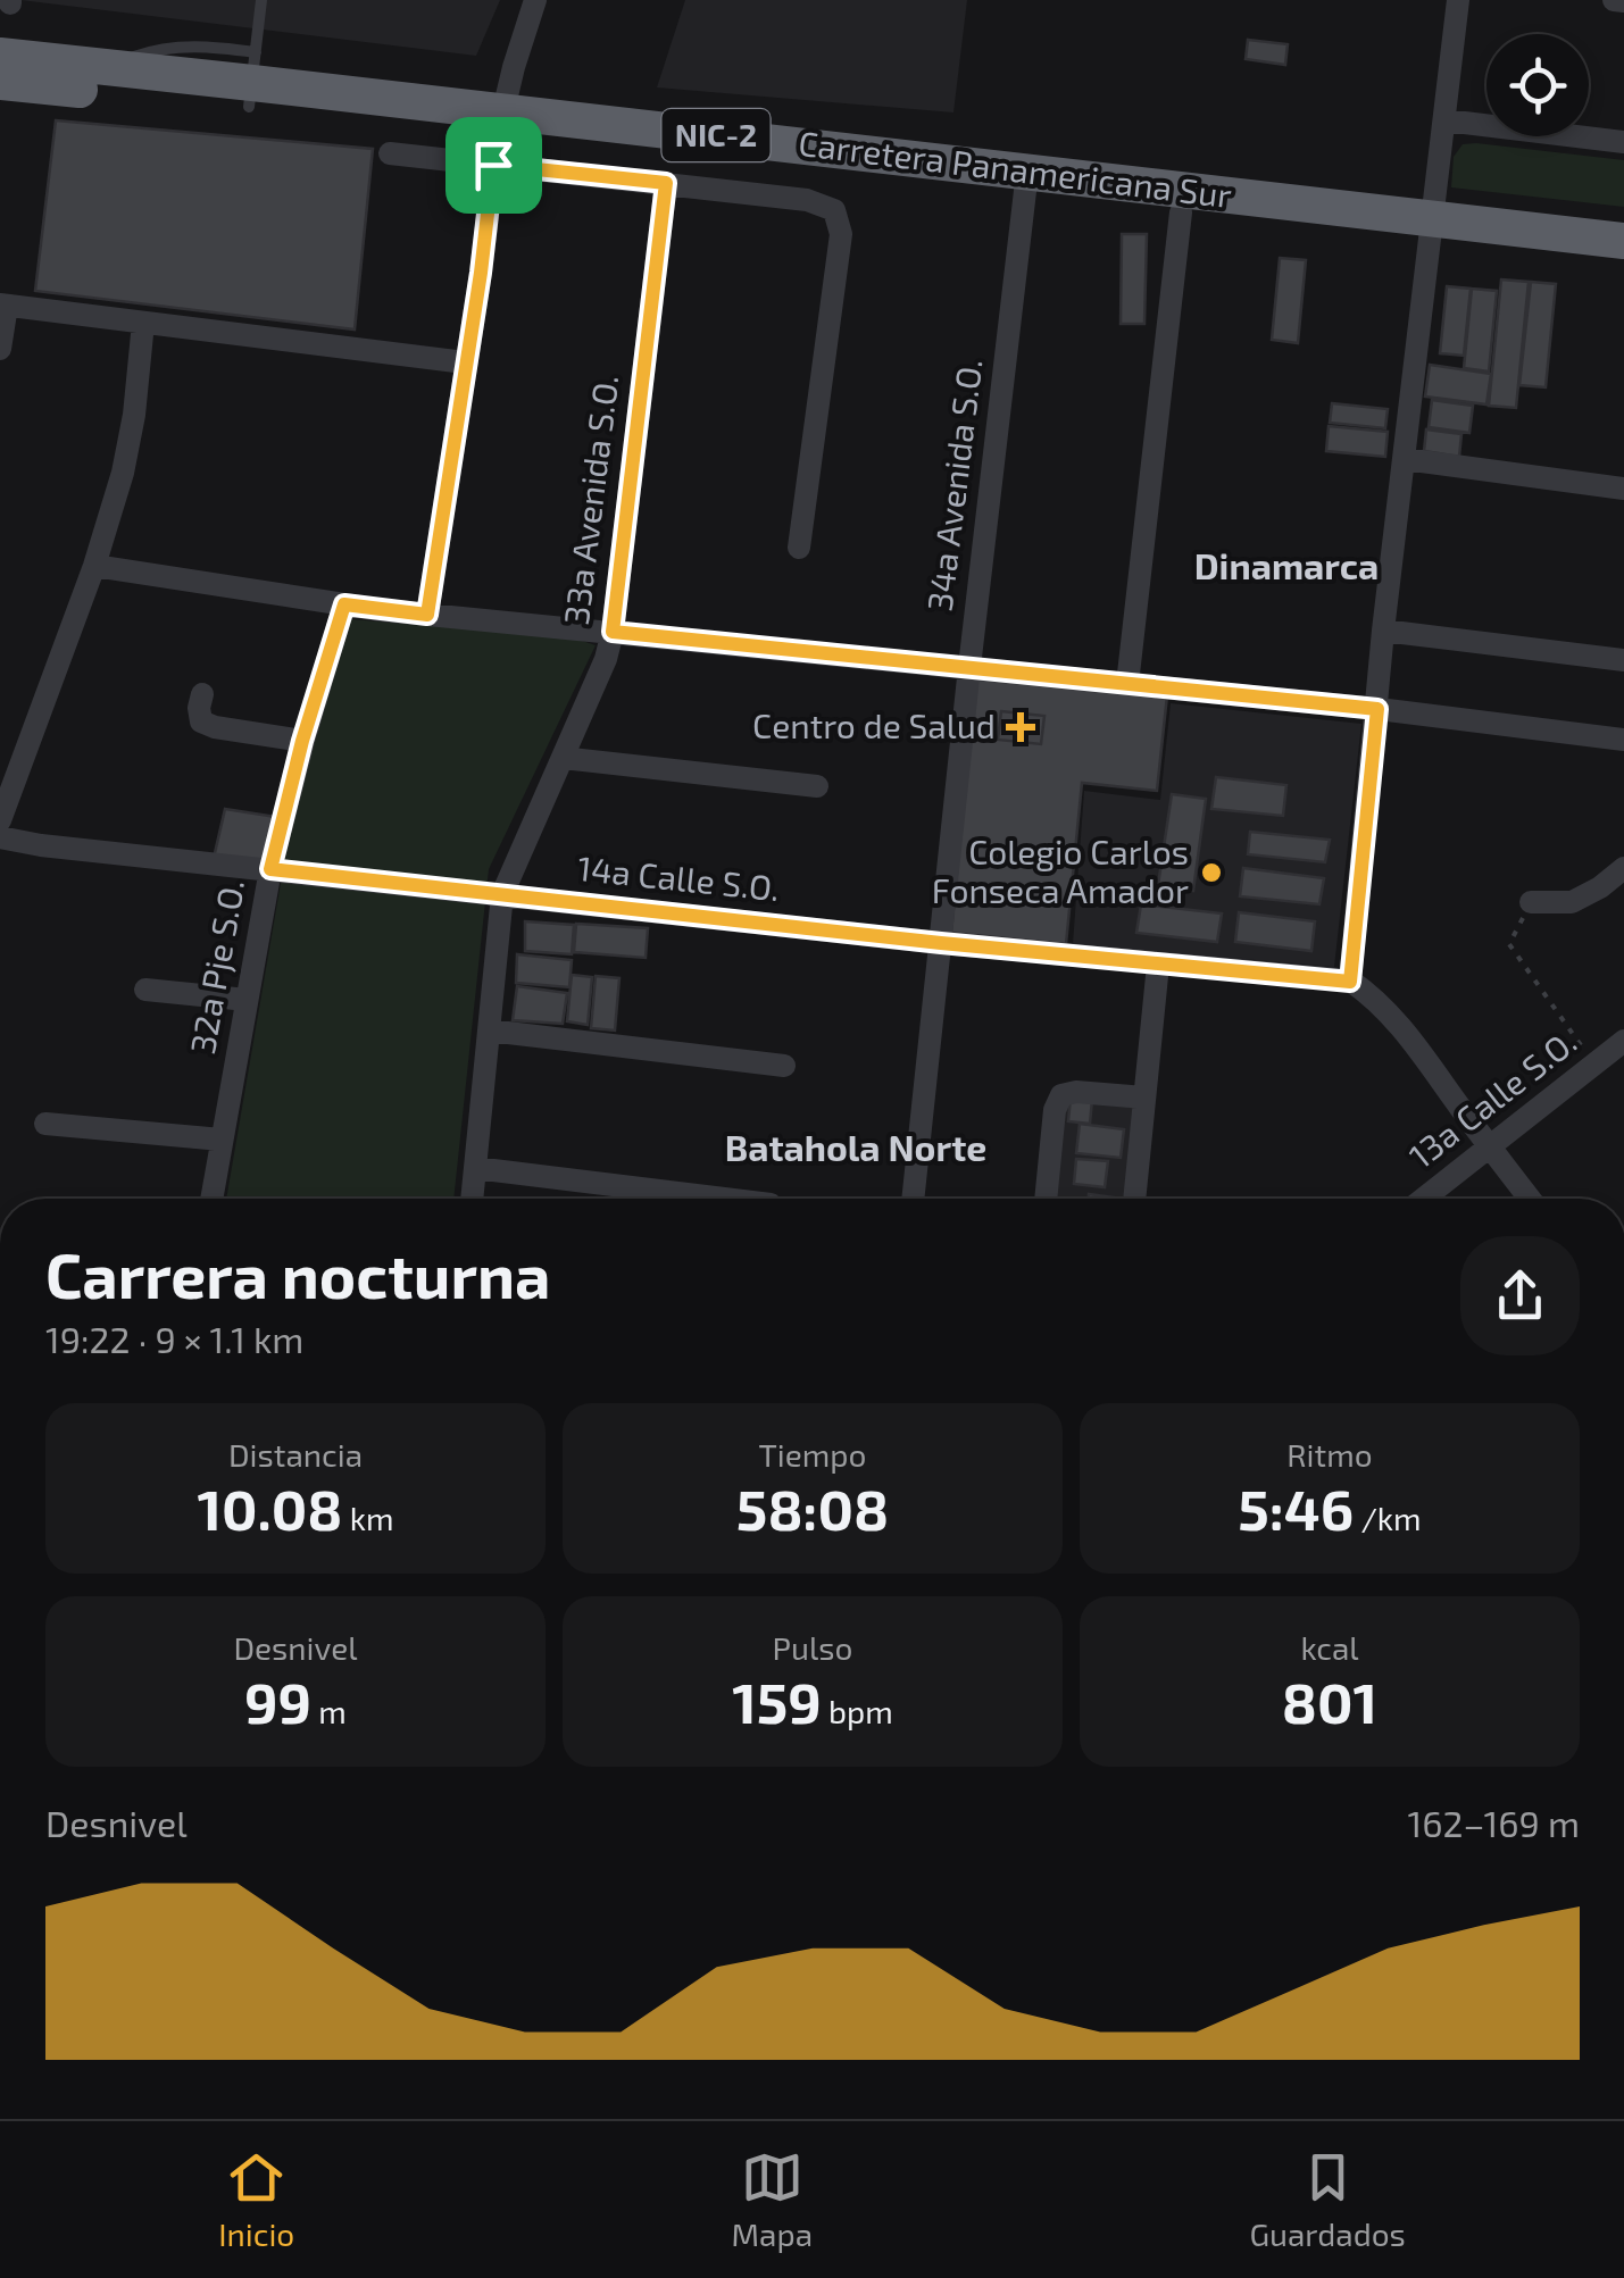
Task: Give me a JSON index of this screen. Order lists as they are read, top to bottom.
{
  "streets": {
    "highway": ["NIC-2", "Carretera Panamericana Sur"],
    "street": [
      "34a Avenida S.O.",
      "33a Avenida S.O.",
      "14a Calle S.O.",
      "32a Pje S.O.",
      "13a Calle S.O."
    ]
  },
  "crossings": [
    ["Carretera Panamericana Sur", "34a Avenida S.O."],
    ["34a Avenida S.O.", "14a Calle S.O."],
    ["33a Avenida S.O.", "14a Calle S.O."],
    ["14a Calle S.O.", "32a Pje S.O."]
  ],
  "districts": ["Dinamarca", "Batahola Norte"],
  "places": {
    "health": ["Centro de Salud"],
    "other": ["Colegio Carlos Fonseca Amador"]
  },
  "page": {
    "heading": ["Carrera nocturna", "19:22 · 9 × 1.1 km"],
    "stats": [
      ["Distancia", "10.08 km"],
      ["Tiempo", "58:08"],
      ["Ritmo", "5:46 /km"],
      ["Desnivel", "99 m"],
      ["Pulso", "159 bpm"],
      ["kcal", "801"]
    ],
    "chart": ["Desnivel", "162–169 m"],
    "tabs": ["Inicio", "Mapa", "Guardados"]
  }
}
